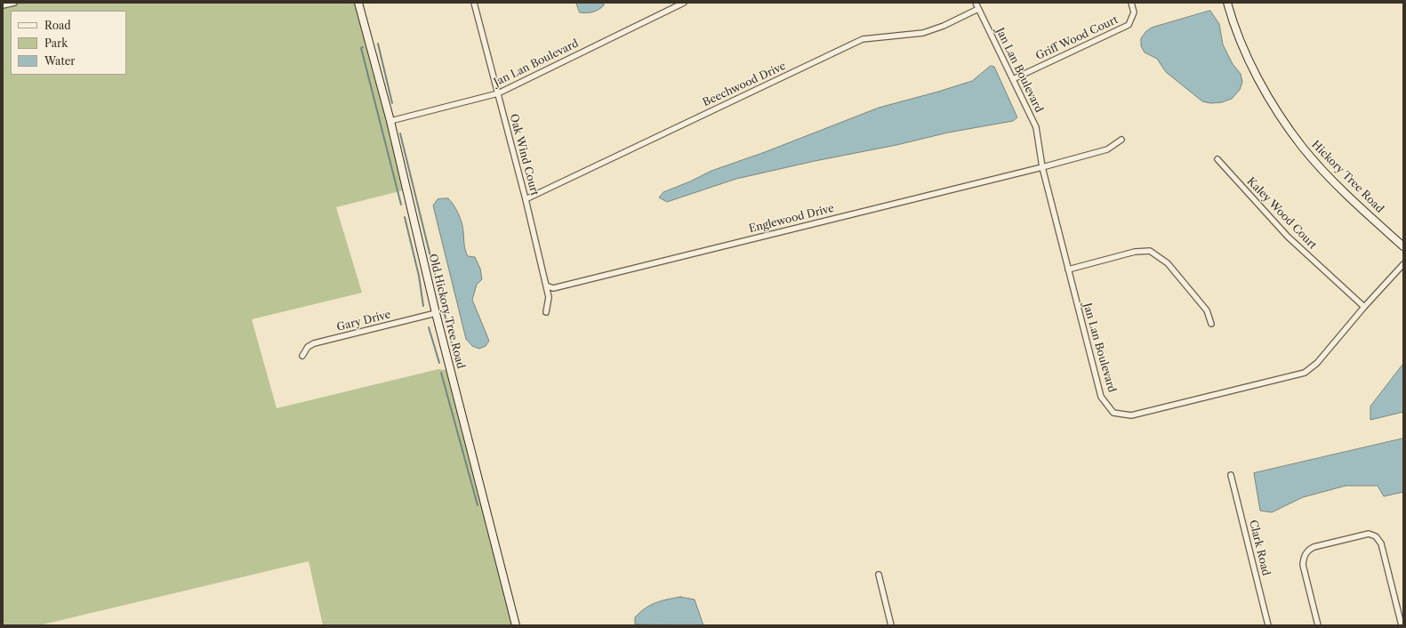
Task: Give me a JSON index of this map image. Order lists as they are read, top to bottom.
{
  "streets": {
    "street": [
      "Griff Wood Court",
      "Jan Lan Boulevard",
      "Beechwood Drive",
      "Oak Wind Court",
      "Hickory Tree Road",
      "Kaley Wood Court",
      "Englewood Drive",
      "Old Hickory Tree Road",
      "Gary Drive",
      "Clark Road"
    ]
  },
  "crossings": [
    ["Griff Wood Court", "Jan Lan Boulevard"],
    ["Jan Lan Boulevard", "Beechwood Drive"],
    ["Jan Lan Boulevard", "Oak Wind Court"],
    ["Jan Lan Boulevard", "Kaley Wood Court"],
    ["Jan Lan Boulevard", "Englewood Drive"],
    ["Jan Lan Boulevard", "Old Hickory Tree Road"],
    ["Beechwood Drive", "Oak Wind Court"],
    ["Oak Wind Court", "Englewood Drive"],
    ["Old Hickory Tree Road", "Gary Drive"]
  ],
  "legend": ["Road", "Park", "Water"]
}
